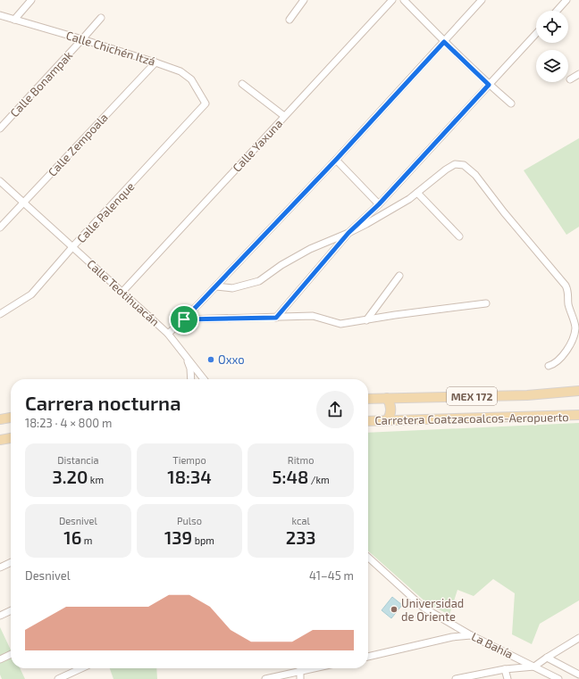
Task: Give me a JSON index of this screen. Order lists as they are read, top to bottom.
{
  "streets": {
    "main road": ["MEX 172", "Carretera Coatzacoalcos-Aeropuerto"],
    "street": [
      "Calle Chichén Itzá",
      "Calle Bonampak",
      "Calle Zempoala",
      "Calle Yaxuna",
      "Calle Palenque",
      "Calle Teotihuacán",
      "La Bahía"
    ]
  },
  "crossings": [
    ["Calle Chichén Itzá", "Calle Bonampak"],
    ["Calle Chichén Itzá", "Calle Zempoala"],
    ["Calle Chichén Itzá", "Calle Palenque"],
    ["Calle Zempoala", "Calle Teotihuacán"],
    ["Calle Yaxuna", "Calle Teotihuacán"],
    ["Calle Palenque", "Calle Teotihuacán"]
  ],
  "places": ["Oxxo", "Universidad de Oriente"],
  "page": {
    "heading": ["Carrera nocturna", "18:23 · 4 × 800 m"],
    "stats": [
      ["Distancia", "3.20 km"],
      ["Tiempo", "18:34"],
      ["Ritmo", "5:48 /km"],
      ["Desnivel", "16 m"],
      ["Pulso", "139 bpm"],
      ["kcal", "233"]
    ],
    "chart": ["Desnivel", "41–45 m"]
  }
}
